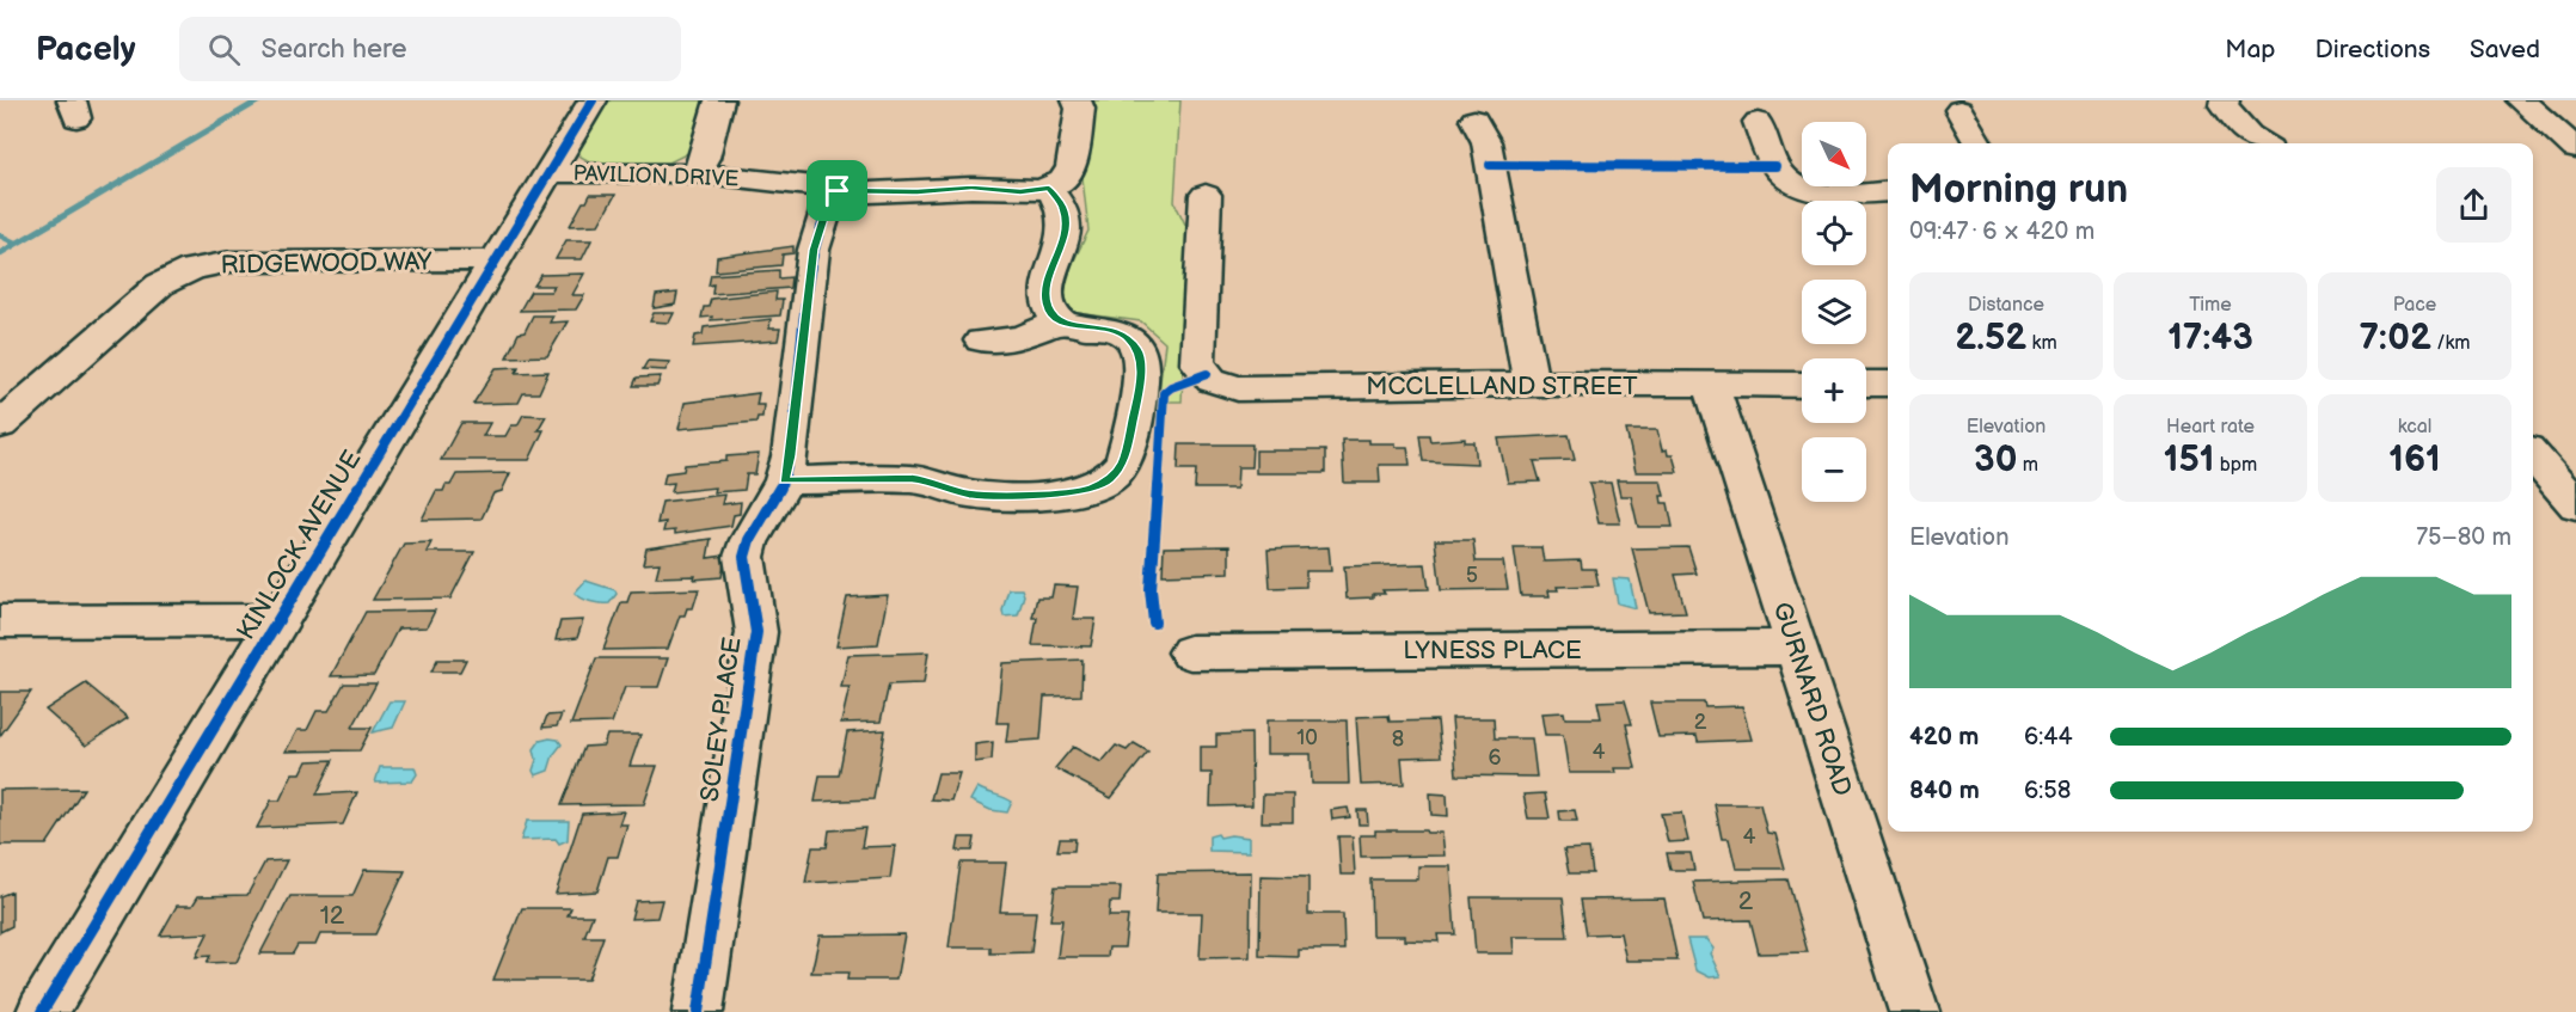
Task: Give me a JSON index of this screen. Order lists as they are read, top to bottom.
{
  "streets": {
    "street": [
      "PAVILION DRIVE",
      "RIDGEWOOD WAY",
      "MCCLELLAND STREET",
      "KINLOCK AVENUE",
      "LYNESS PLACE",
      "GURNARD ROAD",
      "SOLEY PLACE"
    ]
  },
  "crossings": [
    ["PAVILION DRIVE", "KINLOCK AVENUE"],
    ["PAVILION DRIVE", "SOLEY PLACE"],
    ["RIDGEWOOD WAY", "KINLOCK AVENUE"],
    ["MCCLELLAND STREET", "GURNARD ROAD"],
    ["LYNESS PLACE", "GURNARD ROAD"]
  ],
  "house_numbers": [
    "5",
    "2",
    "10",
    "8",
    "4",
    "6",
    "4",
    "2",
    "12"
  ],
  "north": "bottom right",
  "page": {
    "header": "Pacely",
    "search": "Search here",
    "nav": ["Map", "Directions", "Saved"],
    "map_buttons": ["+", "−"],
    "heading": ["Morning run", "09:47 · 6 × 420 m"],
    "stats": [
      ["Distance", "2.52 km"],
      ["Time", "17:43"],
      ["Pace", "7:02 /km"],
      ["Elevation", "30 m"],
      ["Heart rate", "151 bpm"],
      ["kcal", "161"]
    ],
    "chart": ["Elevation", "75–80 m"],
    "list": [
      {
        "name": "420 m",
        "note": "6:44"
      },
      {
        "name": "840 m",
        "note": "6:58"
      }
    ]
  }
}
